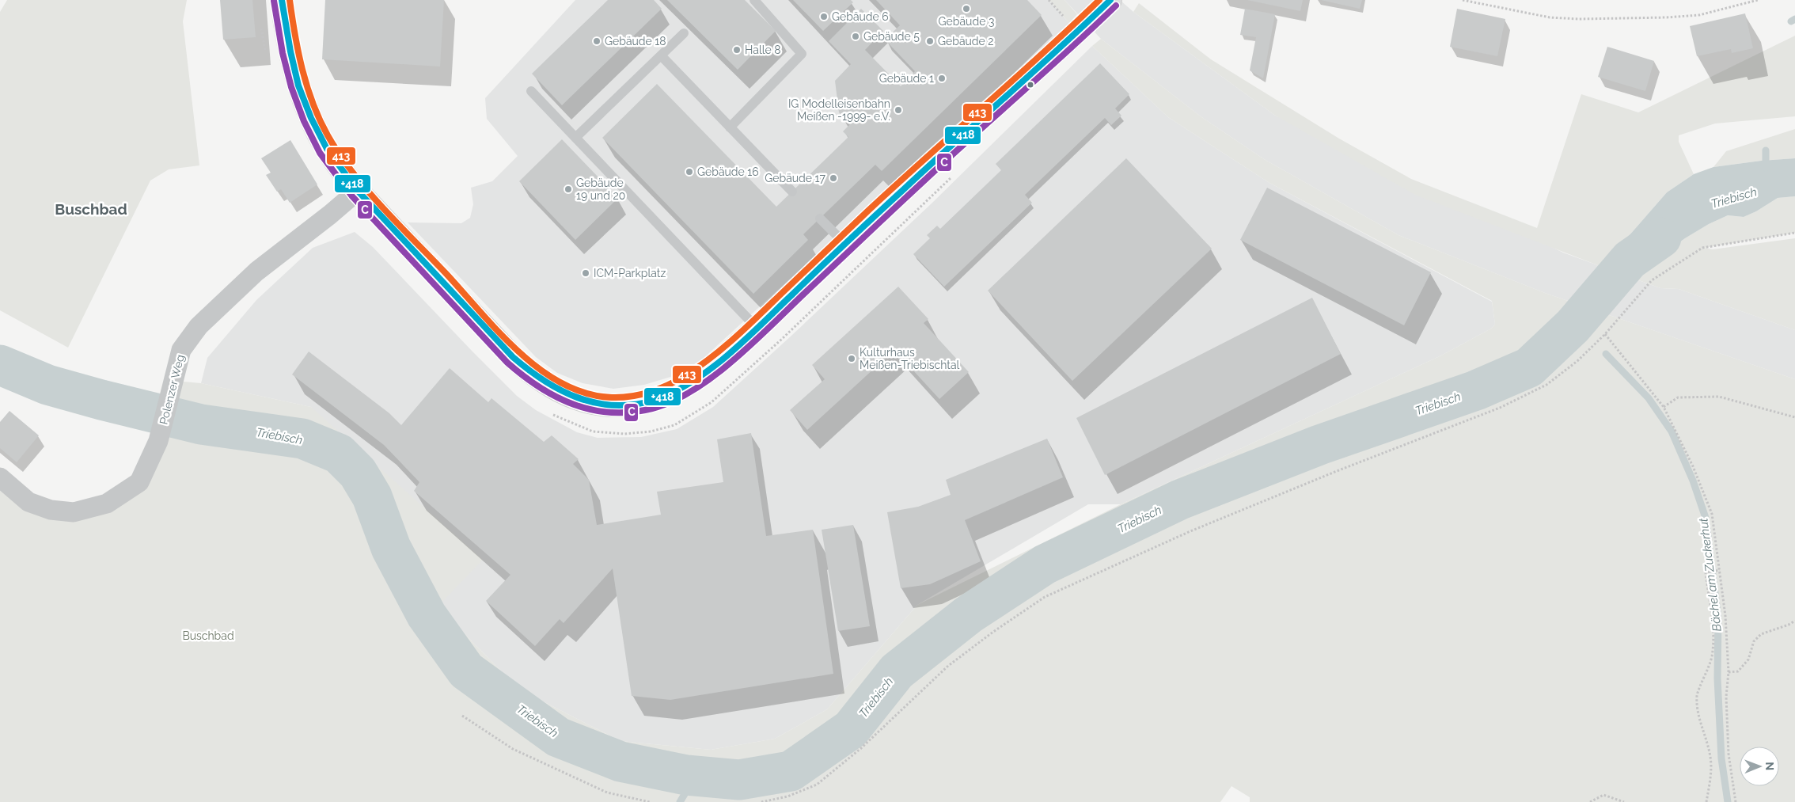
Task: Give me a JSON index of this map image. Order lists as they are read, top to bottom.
{
  "streets": {
    "street": ["Polenzer Weg"]
  },
  "districts": ["Buschbad"],
  "water": ["Triebisch", "Bächel am Zuckerhut"],
  "parks": ["Buschbad"],
  "places": [
    "Gebäude 3",
    "Gebäude 6",
    "Gebäude 5",
    "Gebäude 18",
    "Gebäude 2",
    "Halle 8",
    "Gebäude 1",
    "IG Modelleisenbahn Meißen -1999- e.V.",
    "Gebäude 16",
    "Gebäude 17",
    "Gebäude 19 und 20",
    "ICM-Parkplatz",
    "Kulturhaus Meißen-Triebischtal"
  ],
  "lines": ["transit line +418", "transit line 413", "transit line C"],
  "north": "right"
}
